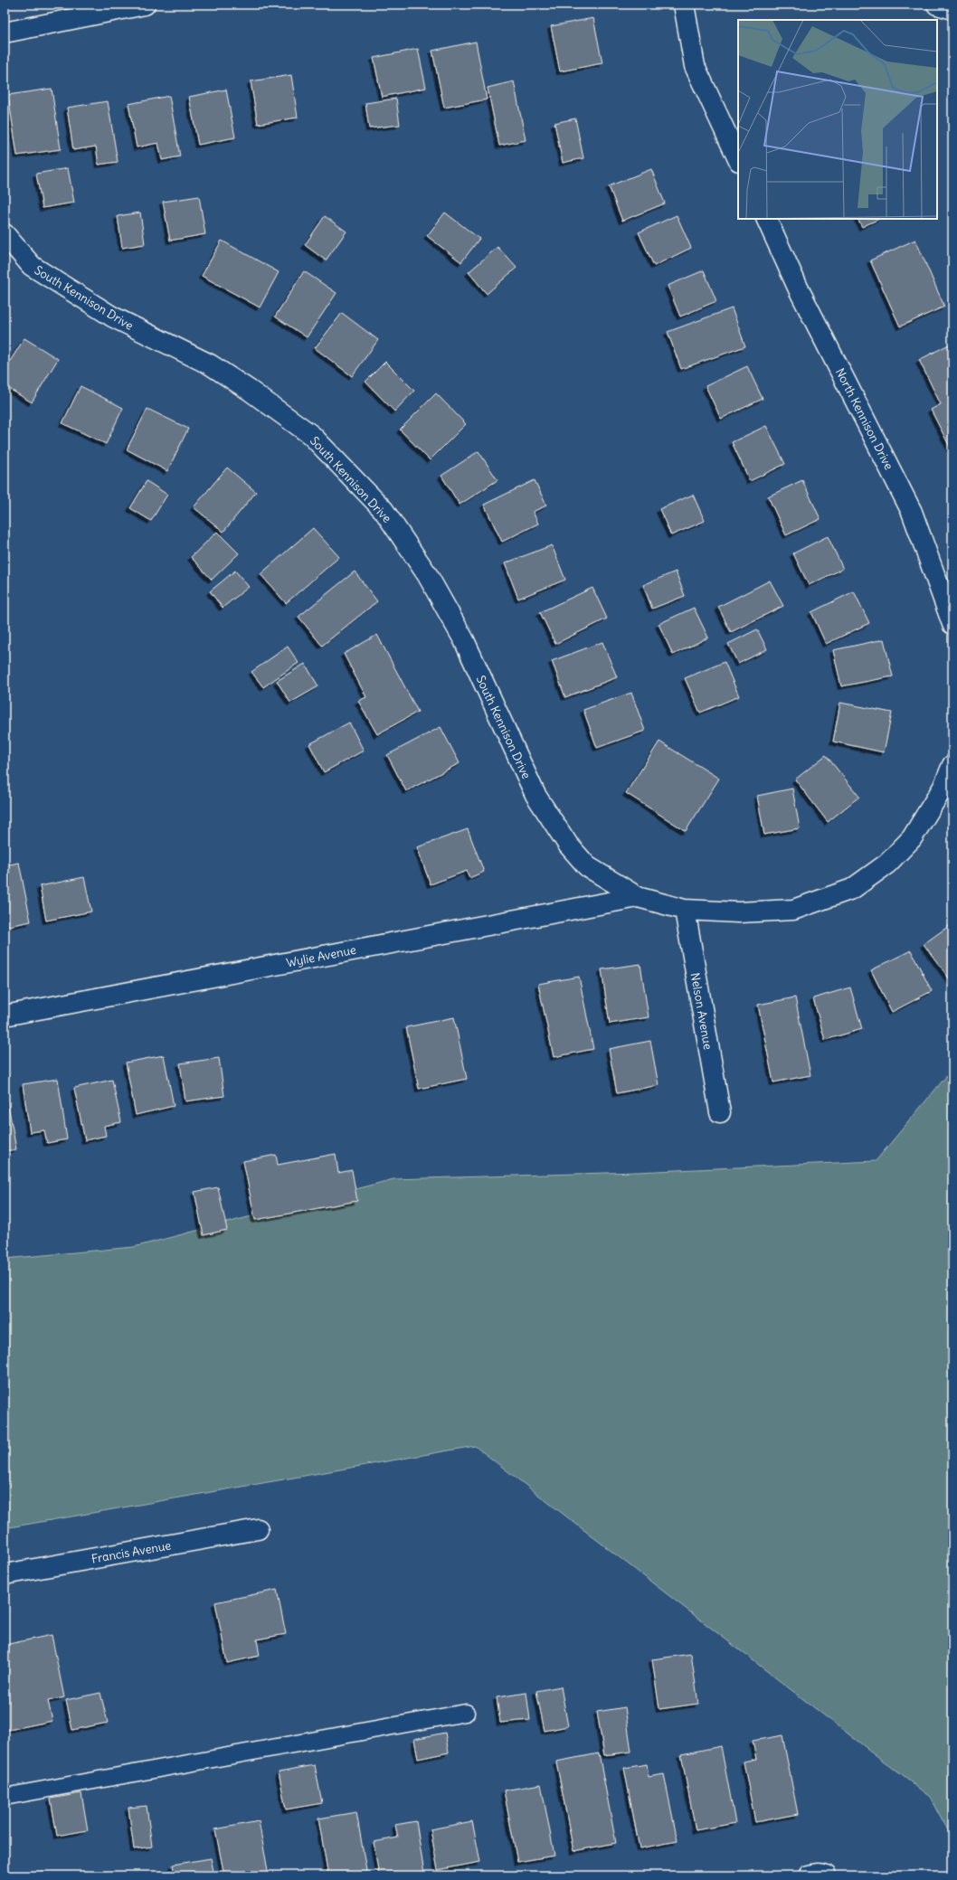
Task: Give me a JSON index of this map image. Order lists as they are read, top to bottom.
{
  "streets": {
    "street": [
      "South Kennison Drive",
      "North Kennison Drive",
      "Wylie Avenue",
      "Nelson Avenue",
      "Francis Avenue"
    ]
  },
  "crossings": [
    ["South Kennison Drive", "Wylie Avenue"]
  ]
}
